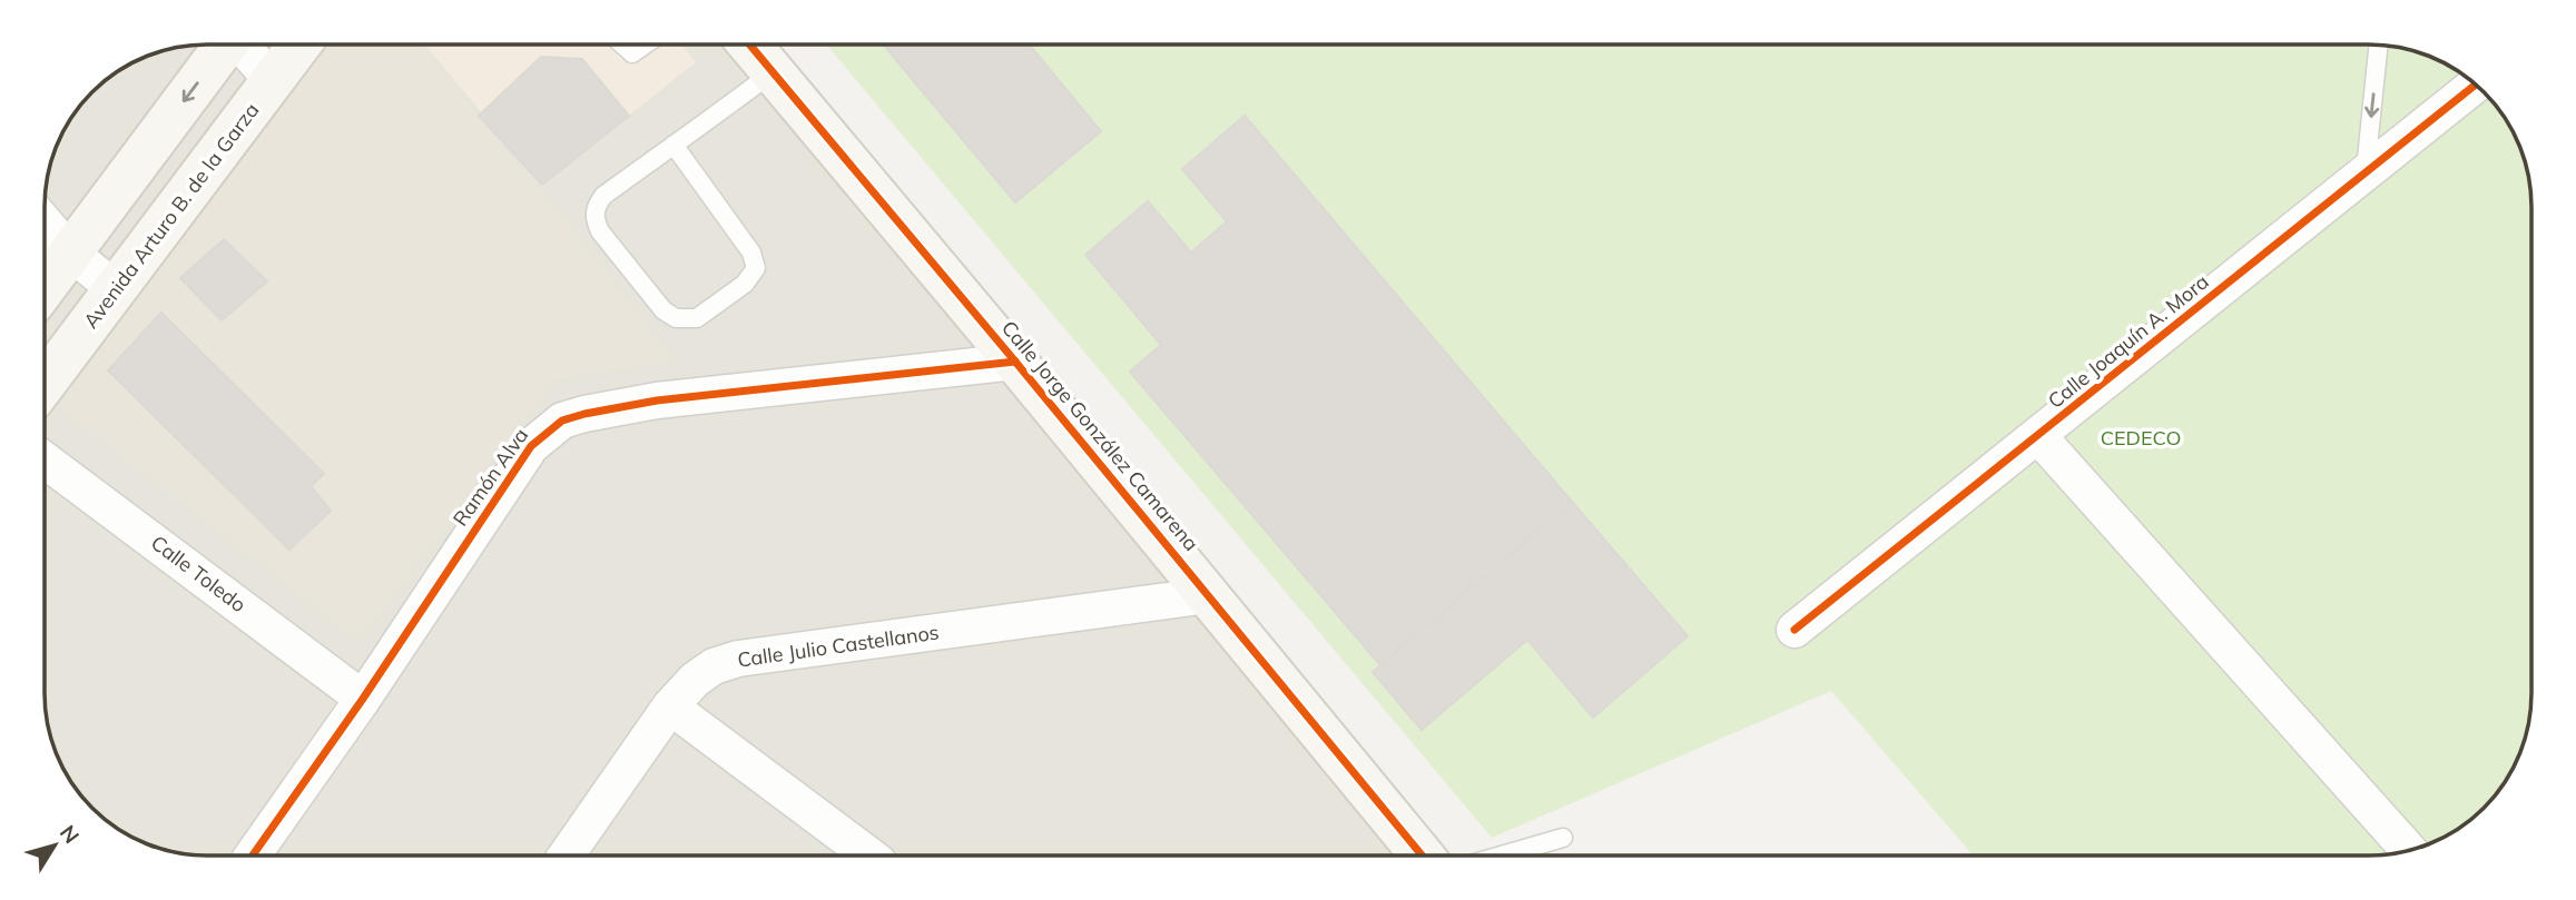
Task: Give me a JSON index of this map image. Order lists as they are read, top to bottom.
{
  "streets": {
    "street": [
      "Avenida Arturo B. de la Garza",
      "Calle Joaquín A. Mora",
      "Calle Jorge González Camarena",
      "Ramón Alva",
      "Calle Toledo",
      "Calle Julio Castellanos"
    ]
  },
  "crossings": [
    ["Calle Jorge González Camarena", "Ramón Alva"],
    ["Calle Jorge González Camarena", "Calle Julio Castellanos"],
    ["Ramón Alva", "Calle Toledo"]
  ],
  "parks": ["CEDECO"],
  "north": "top right"
}
